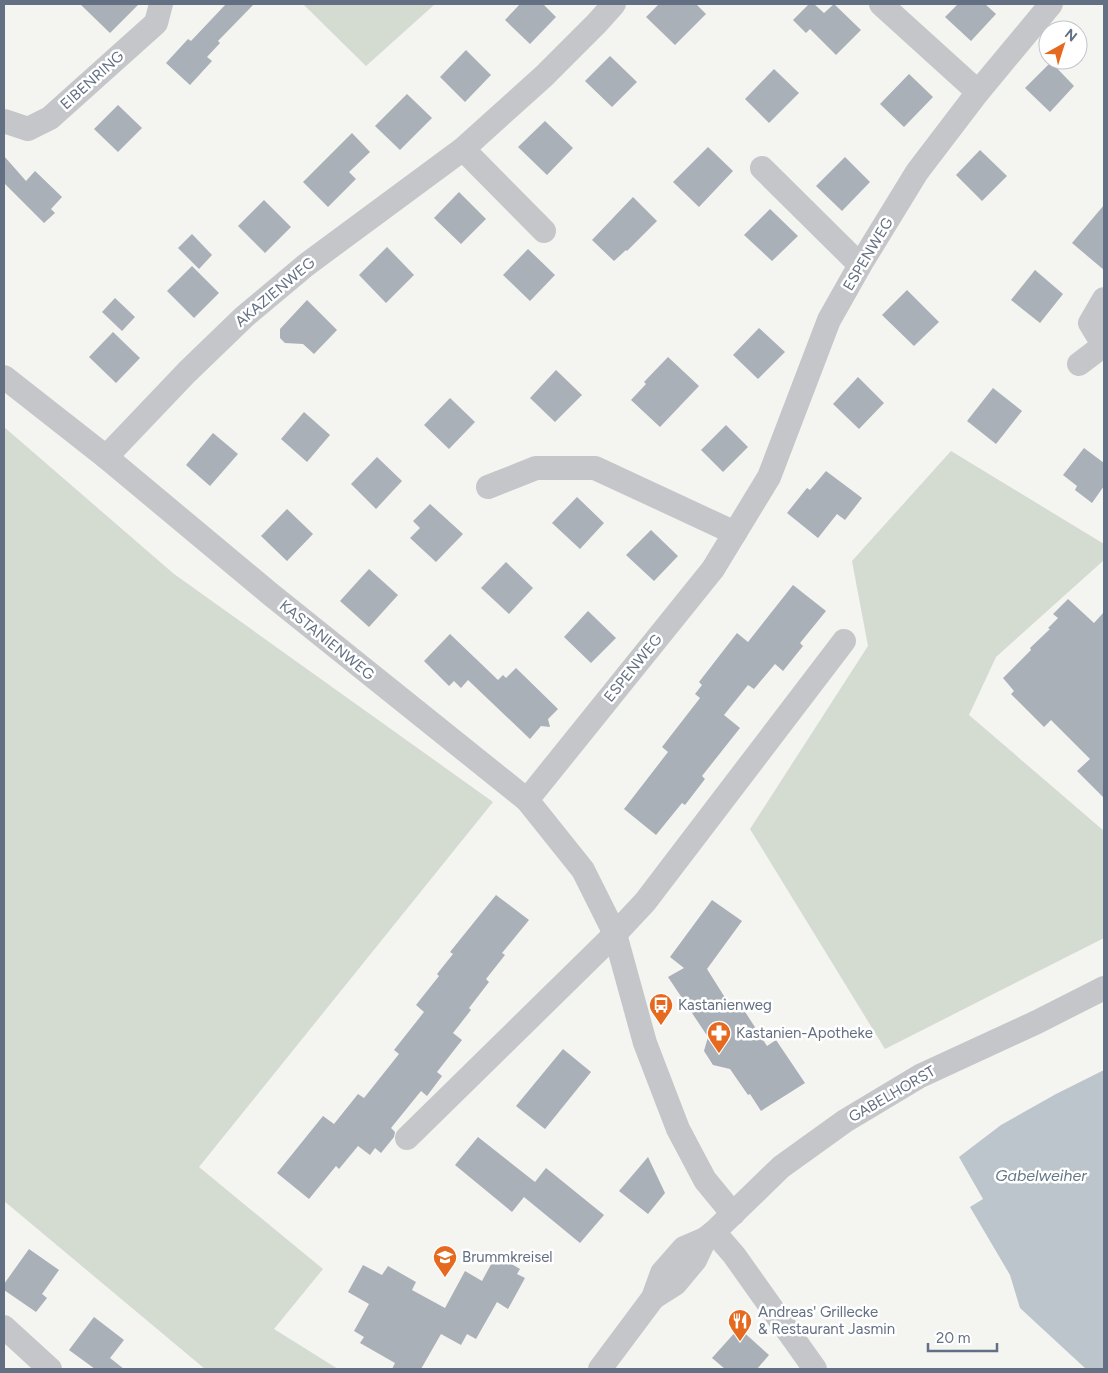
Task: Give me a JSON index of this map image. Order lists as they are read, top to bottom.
{
  "streets": {
    "street": [
      "EIBENRING",
      "ESPENWEG",
      "AKAZIENWEG",
      "KASTANIENWEG",
      "GABELHORST"
    ]
  },
  "crossings": [
    ["ESPENWEG", "KASTANIENWEG"],
    ["AKAZIENWEG", "KASTANIENWEG"],
    ["KASTANIENWEG", "GABELHORST"]
  ],
  "water": ["Gabelweiher"],
  "places": {
    "bus stop": ["Kastanienweg"],
    "pharmacy": ["Kastanien-Apotheke"],
    "school or university": ["Brummkreisel"],
    "restaurant": ["Andreas' Grillecke & Restaurant Jasmin"]
  },
  "scale_bar": "20 m",
  "north": "top right"
}
